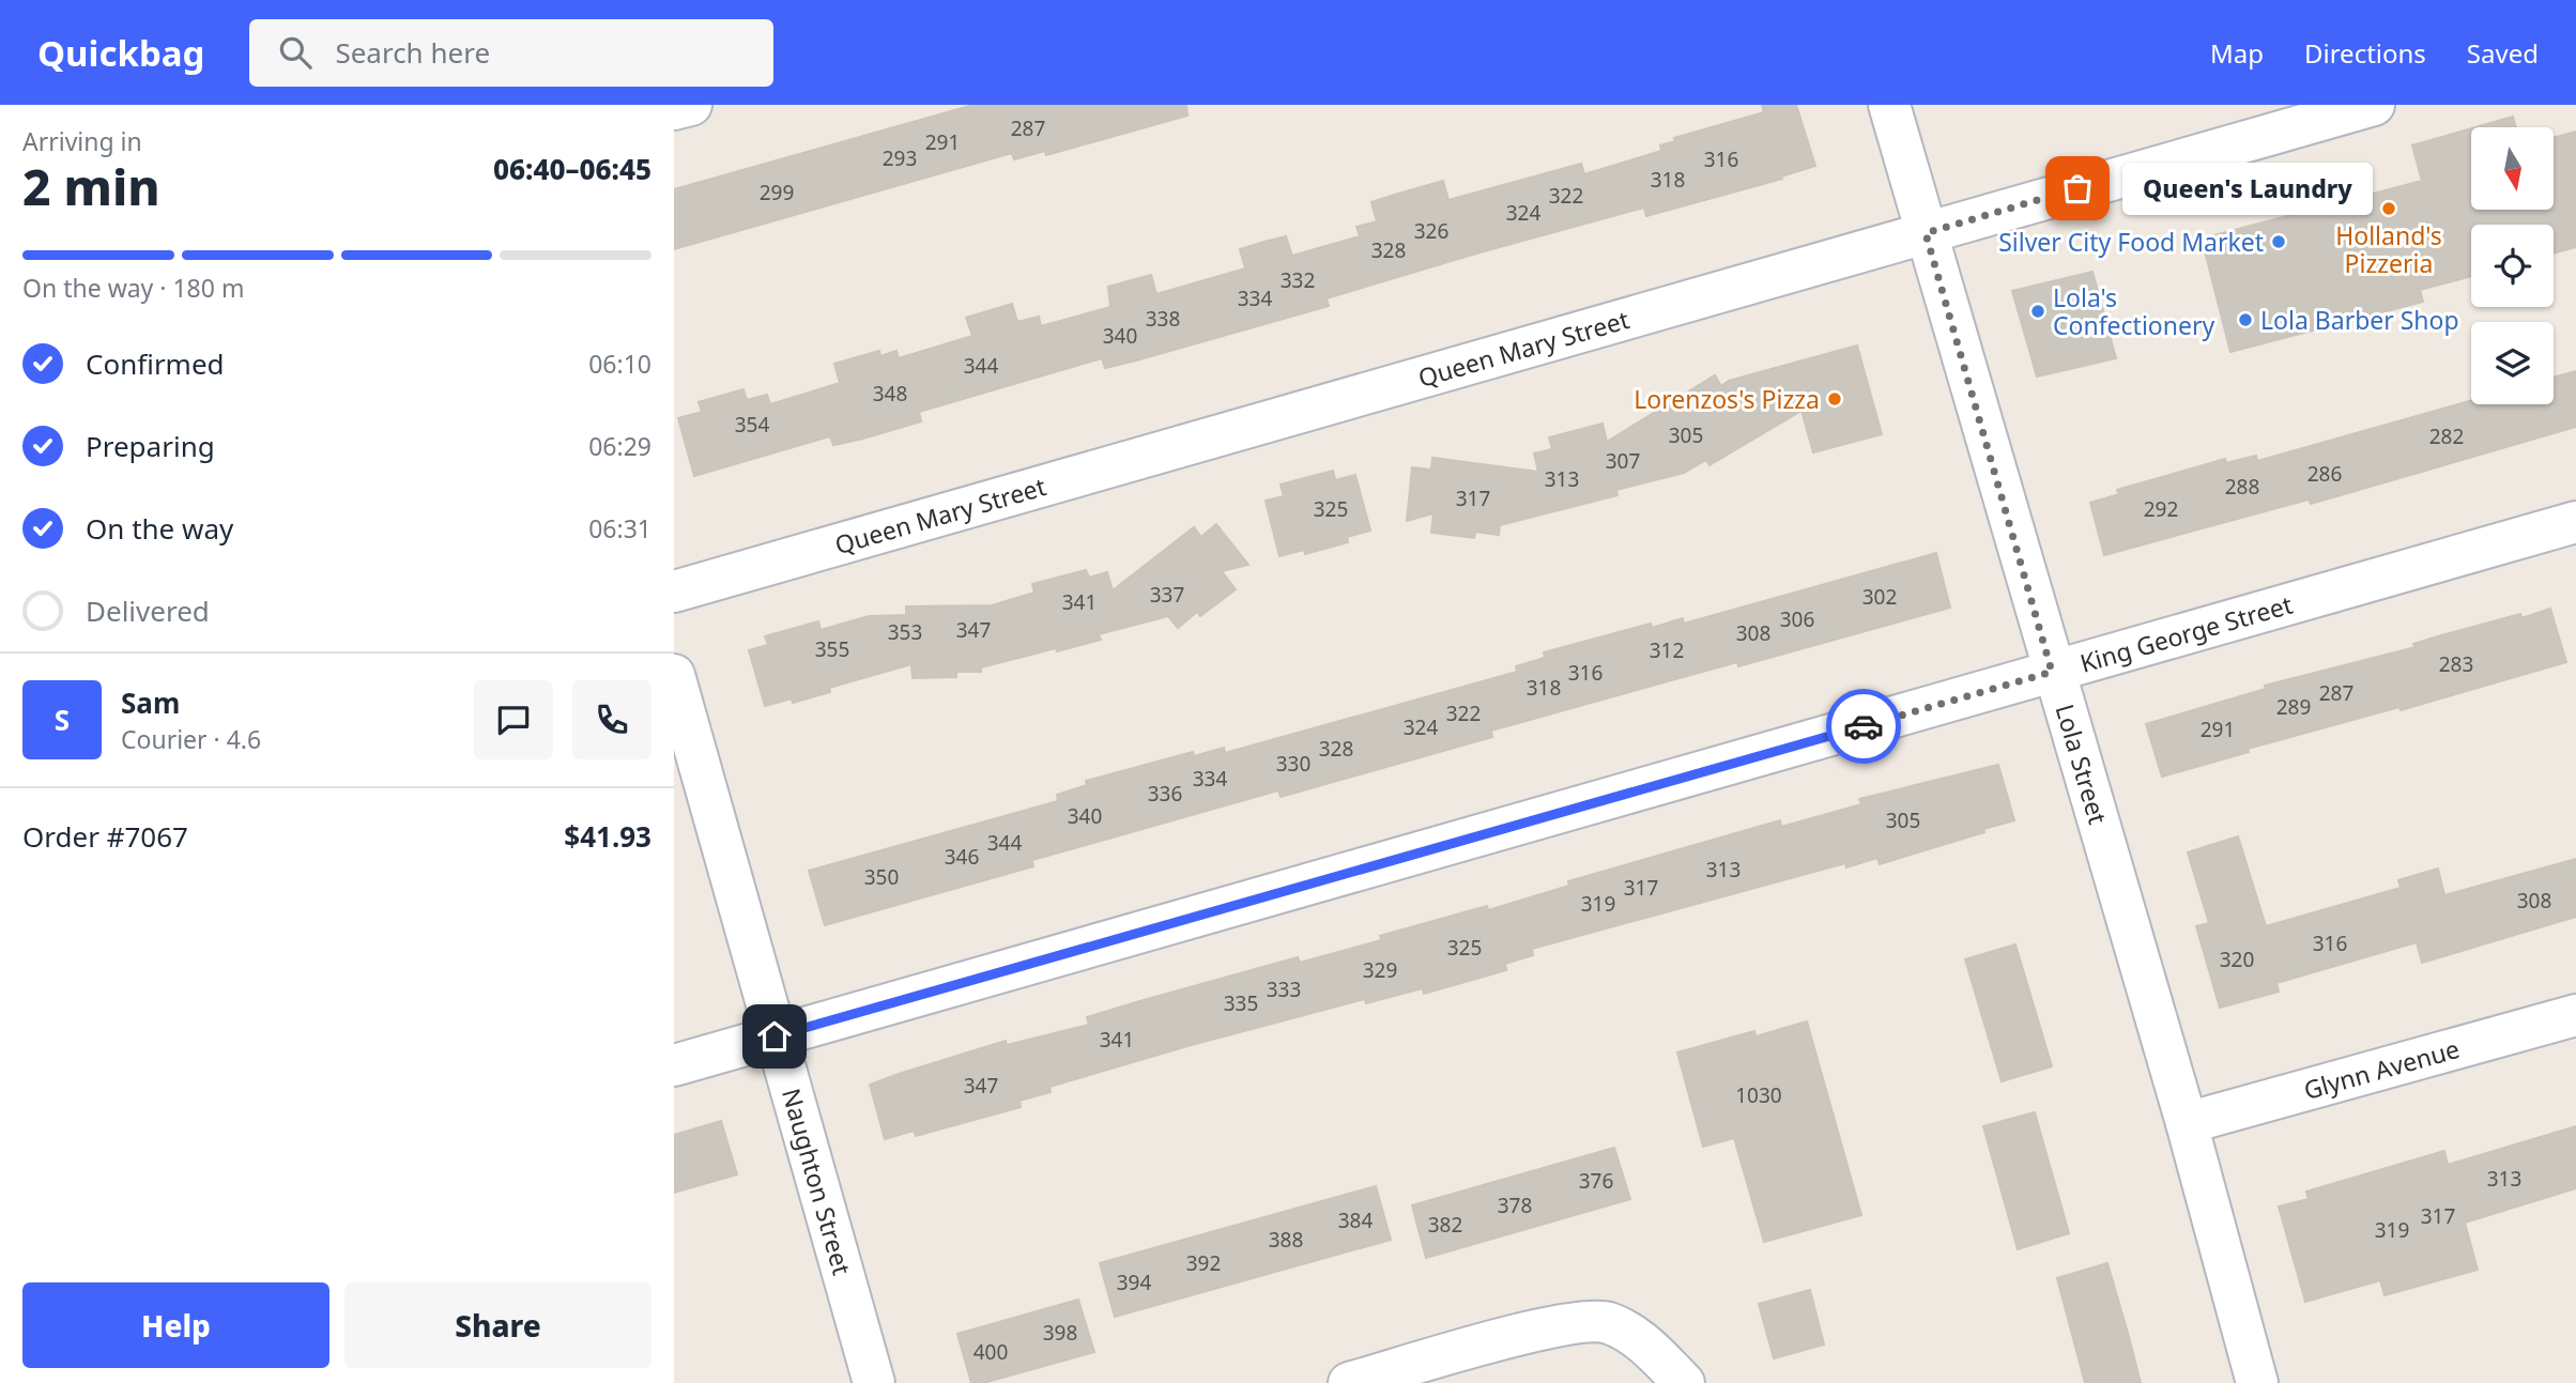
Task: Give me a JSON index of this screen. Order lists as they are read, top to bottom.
{
  "streets": {
    "street": [
      "Queen Mary Street",
      "King George Street",
      "Lola Street",
      "Glynn Avenue",
      "Naughton Street"
    ]
  },
  "crossings": [
    ["Queen Mary Street", "Lola Street"],
    ["King George Street", "Lola Street"],
    ["King George Street", "Naughton Street"],
    ["Lola Street", "Glynn Avenue"]
  ],
  "places": [
    "Queen's Laundry",
    "Holland's Pizzeria",
    "Silver City Food Market",
    "Lola's Confectionery",
    "Lola Barber Shop",
    "Lorenzos's Pizza"
  ],
  "house_numbers": [
    "287",
    "291",
    "293",
    "316",
    "318",
    "299",
    "322",
    "324",
    "326",
    "328",
    "332",
    "334",
    "338",
    "340",
    "344",
    "348",
    "354",
    "305",
    "282",
    "307",
    "286",
    "313",
    "288",
    "317",
    "325",
    "292",
    "337",
    "302",
    "341",
    "306",
    "347",
    "353",
    "308",
    "355",
    "312",
    "283",
    "316",
    "318",
    "287",
    "289",
    "322",
    "324",
    "291",
    "328",
    "330",
    "334",
    "336",
    "340",
    "305",
    "344",
    "346",
    "313",
    "350",
    "317",
    "308",
    "319",
    "316",
    "325",
    "320",
    "329",
    "333",
    "335",
    "341",
    "347",
    "1030",
    "313",
    "376",
    "378",
    "317",
    "384",
    "382",
    "319",
    "388",
    "392",
    "394",
    "398",
    "400"
  ],
  "north": "bottom",
  "page": {
    "header": "Quickbag",
    "search": "Search here",
    "nav": ["Map", "Directions", "Saved"],
    "heading": ["2 min", "Arriving in", "06:40–06:45"],
    "panel": [
      "Sam",
      "Courier · 4.6",
      "Order #7067",
      "$41.93"
    ],
    "bubble": "Queen's Laundry",
    "bar": "On the way · 180 m",
    "list": [
      ["Confirmed", "06:10"],
      ["Preparing", "06:29"],
      ["On the way", "06:31"],
      "Delivered"
    ],
    "round": "S",
    "buttons": ["Help", "Share"]
  }
}
